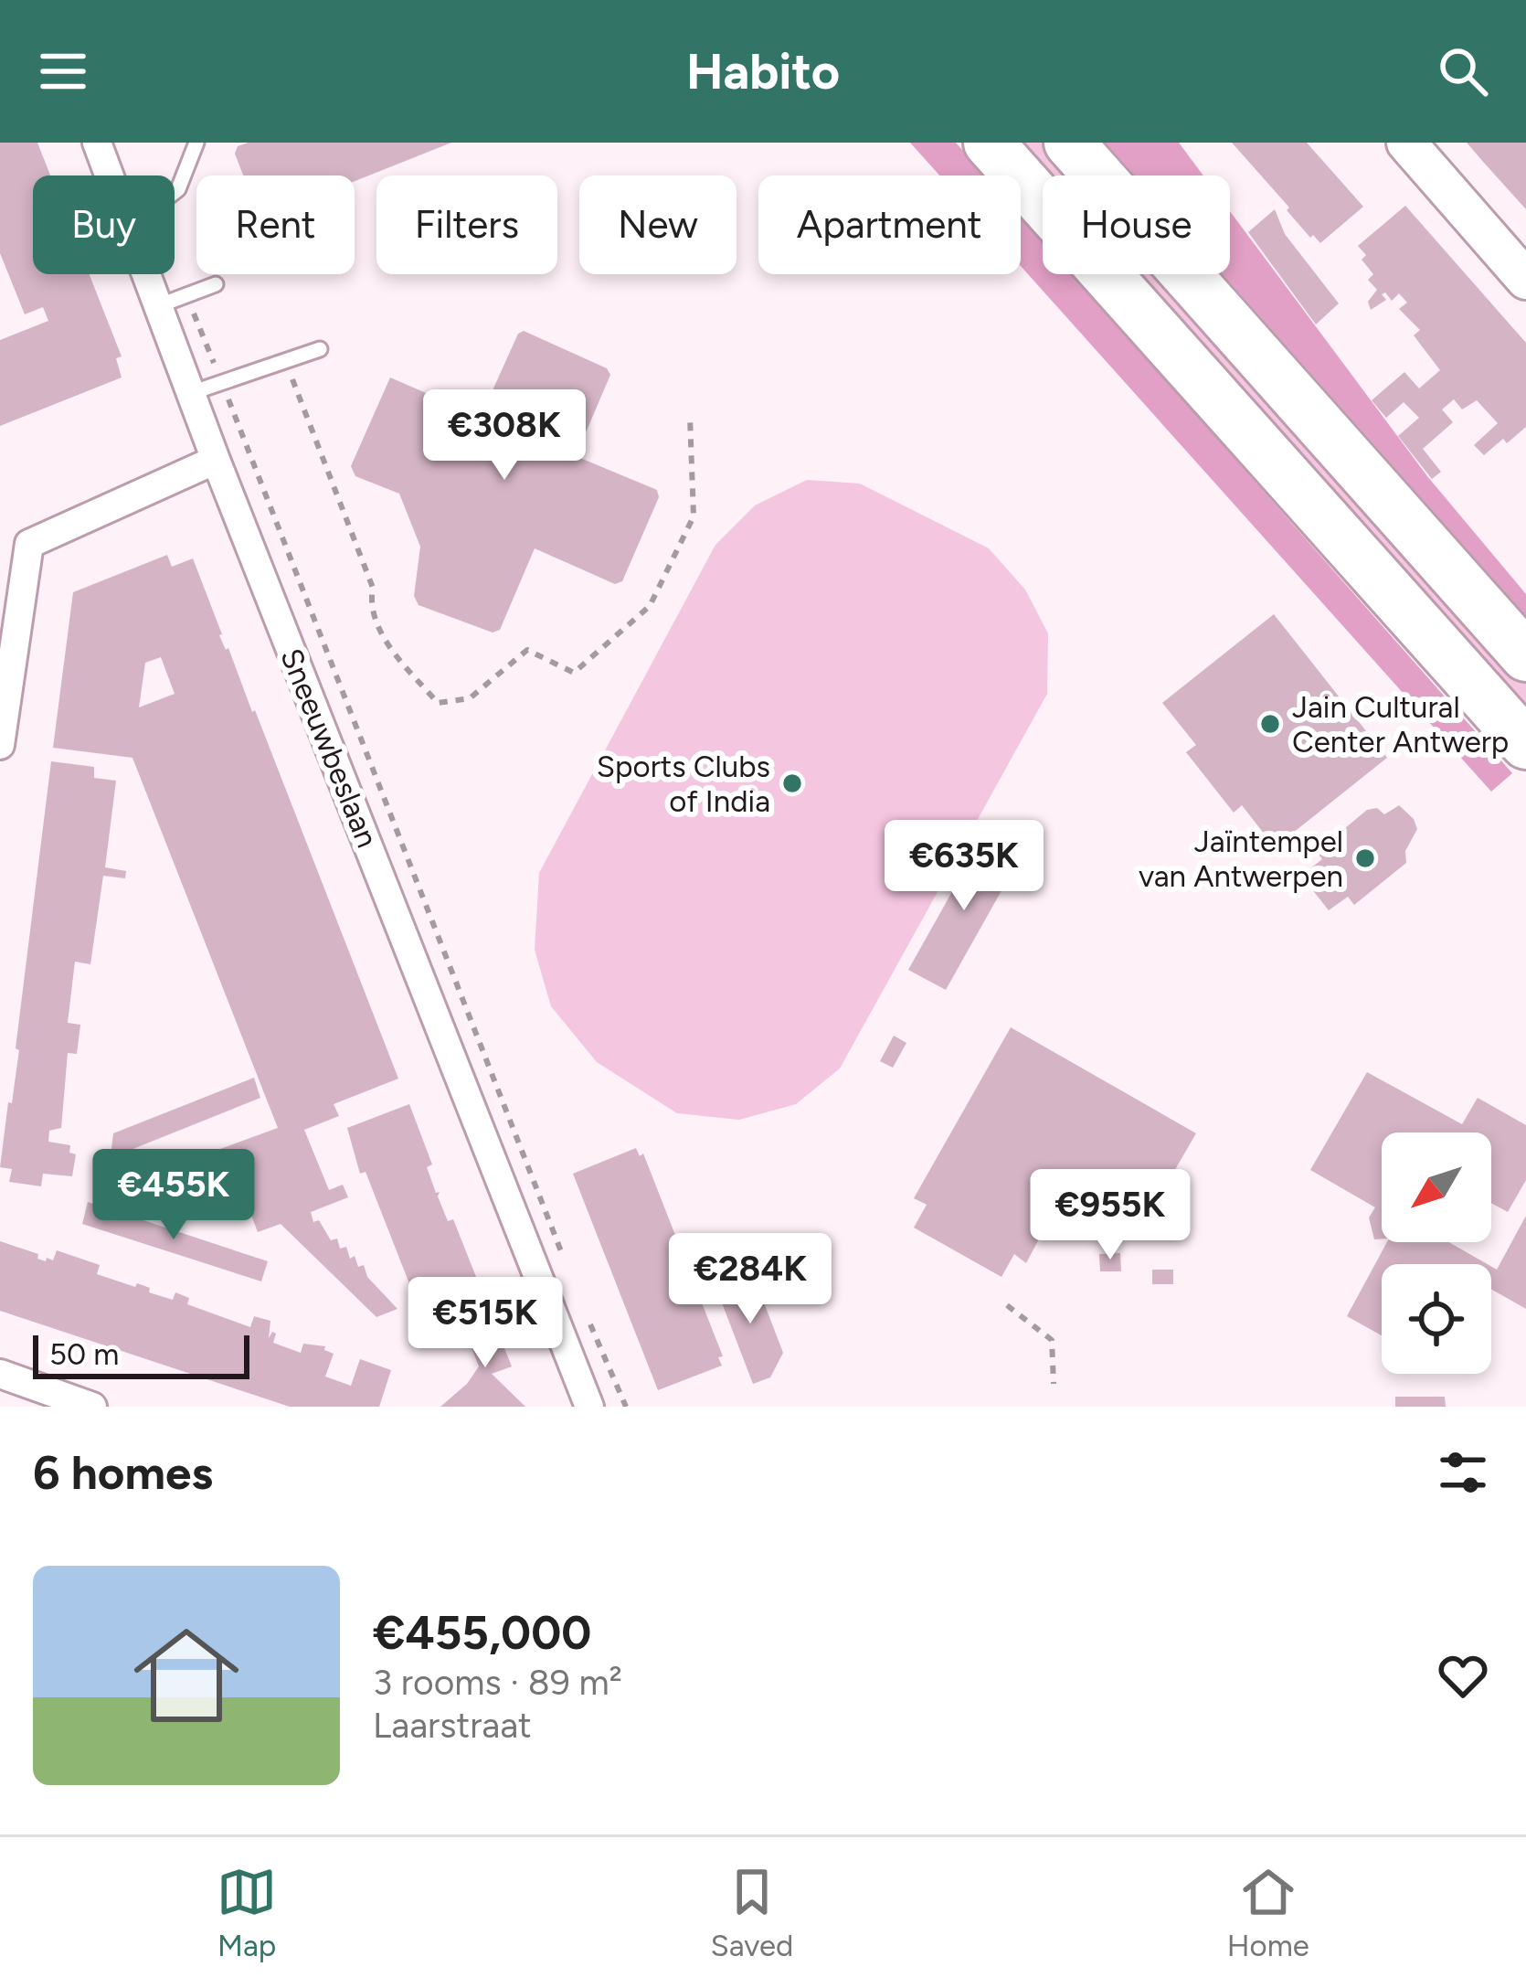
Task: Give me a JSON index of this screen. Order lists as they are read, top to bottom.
{
  "streets": {
    "street": ["Sneeuwbeslaan"]
  },
  "places": ["Jain Cultural Center Antwerp", "Sports Clubs of India", "Jaïntempel van Antwerpen"],
  "scale_bar": "50 m",
  "north": "bottom left",
  "page": {
    "header": "Habito",
    "chip": [
      "Buy",
      "Rent",
      "Filters",
      "New",
      "Apartment",
      "House"
    ],
    "price": [
      "€308K",
      "€635K",
      "€455K",
      "€955K",
      "€284K",
      "€515K"
    ],
    "scale": "50 m",
    "heading": "6 homes",
    "list": [
      {
        "name": "€455,000",
        "note": "3 rooms · 89 m² · Laarstraat"
      }
    ],
    "tabs": ["Map", "Saved", "Home"]
  }
}
